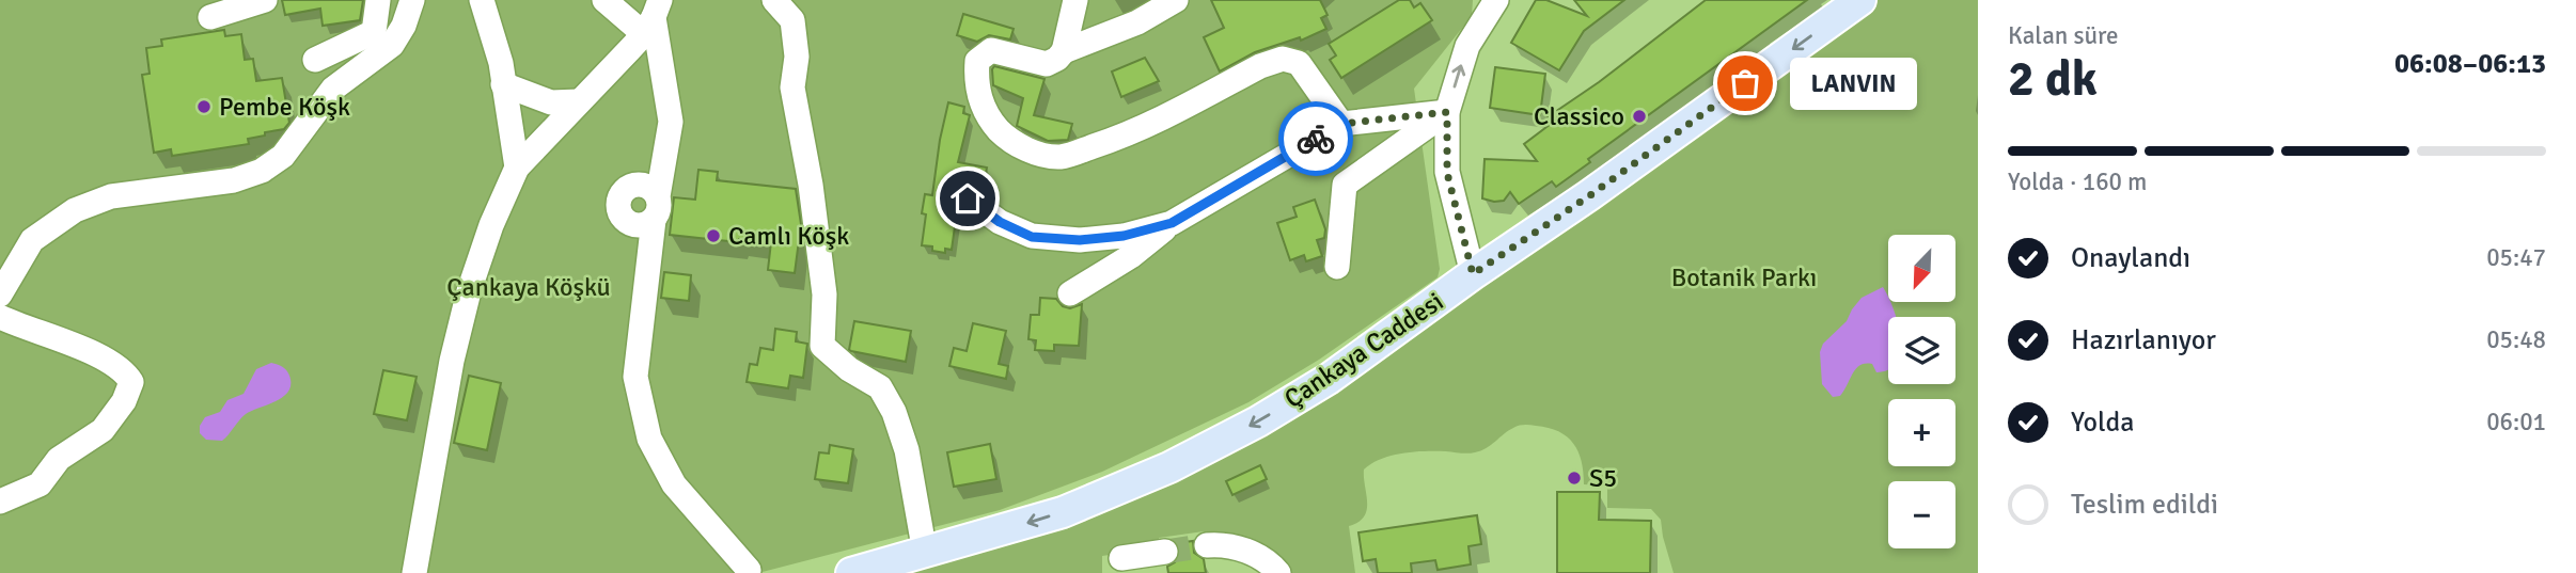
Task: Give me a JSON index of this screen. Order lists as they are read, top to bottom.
{
  "streets": {
    "main road": ["Çankaya Caddesi"]
  },
  "one_way": ["Çankaya Caddesi"],
  "parks": ["Botanik Parkı", "Çankaya Köşkü"],
  "places": [
    "LANVIN",
    "Pembe Köşk",
    "Classico",
    "Camlı Köşk",
    "S5"
  ],
  "north": "bottom left",
  "page": {
    "heading": ["2 dk", "Kalan süre", "06:08–06:13"],
    "bubble": "LANVIN",
    "bar": "Yolda · 160 m",
    "list": [
      ["Onaylandı", "05:47"],
      ["Hazırlanıyor", "05:48"],
      ["Yolda", "06:01"],
      "Teslim edildi"
    ],
    "map_buttons": ["+", "−"]
  }
}
